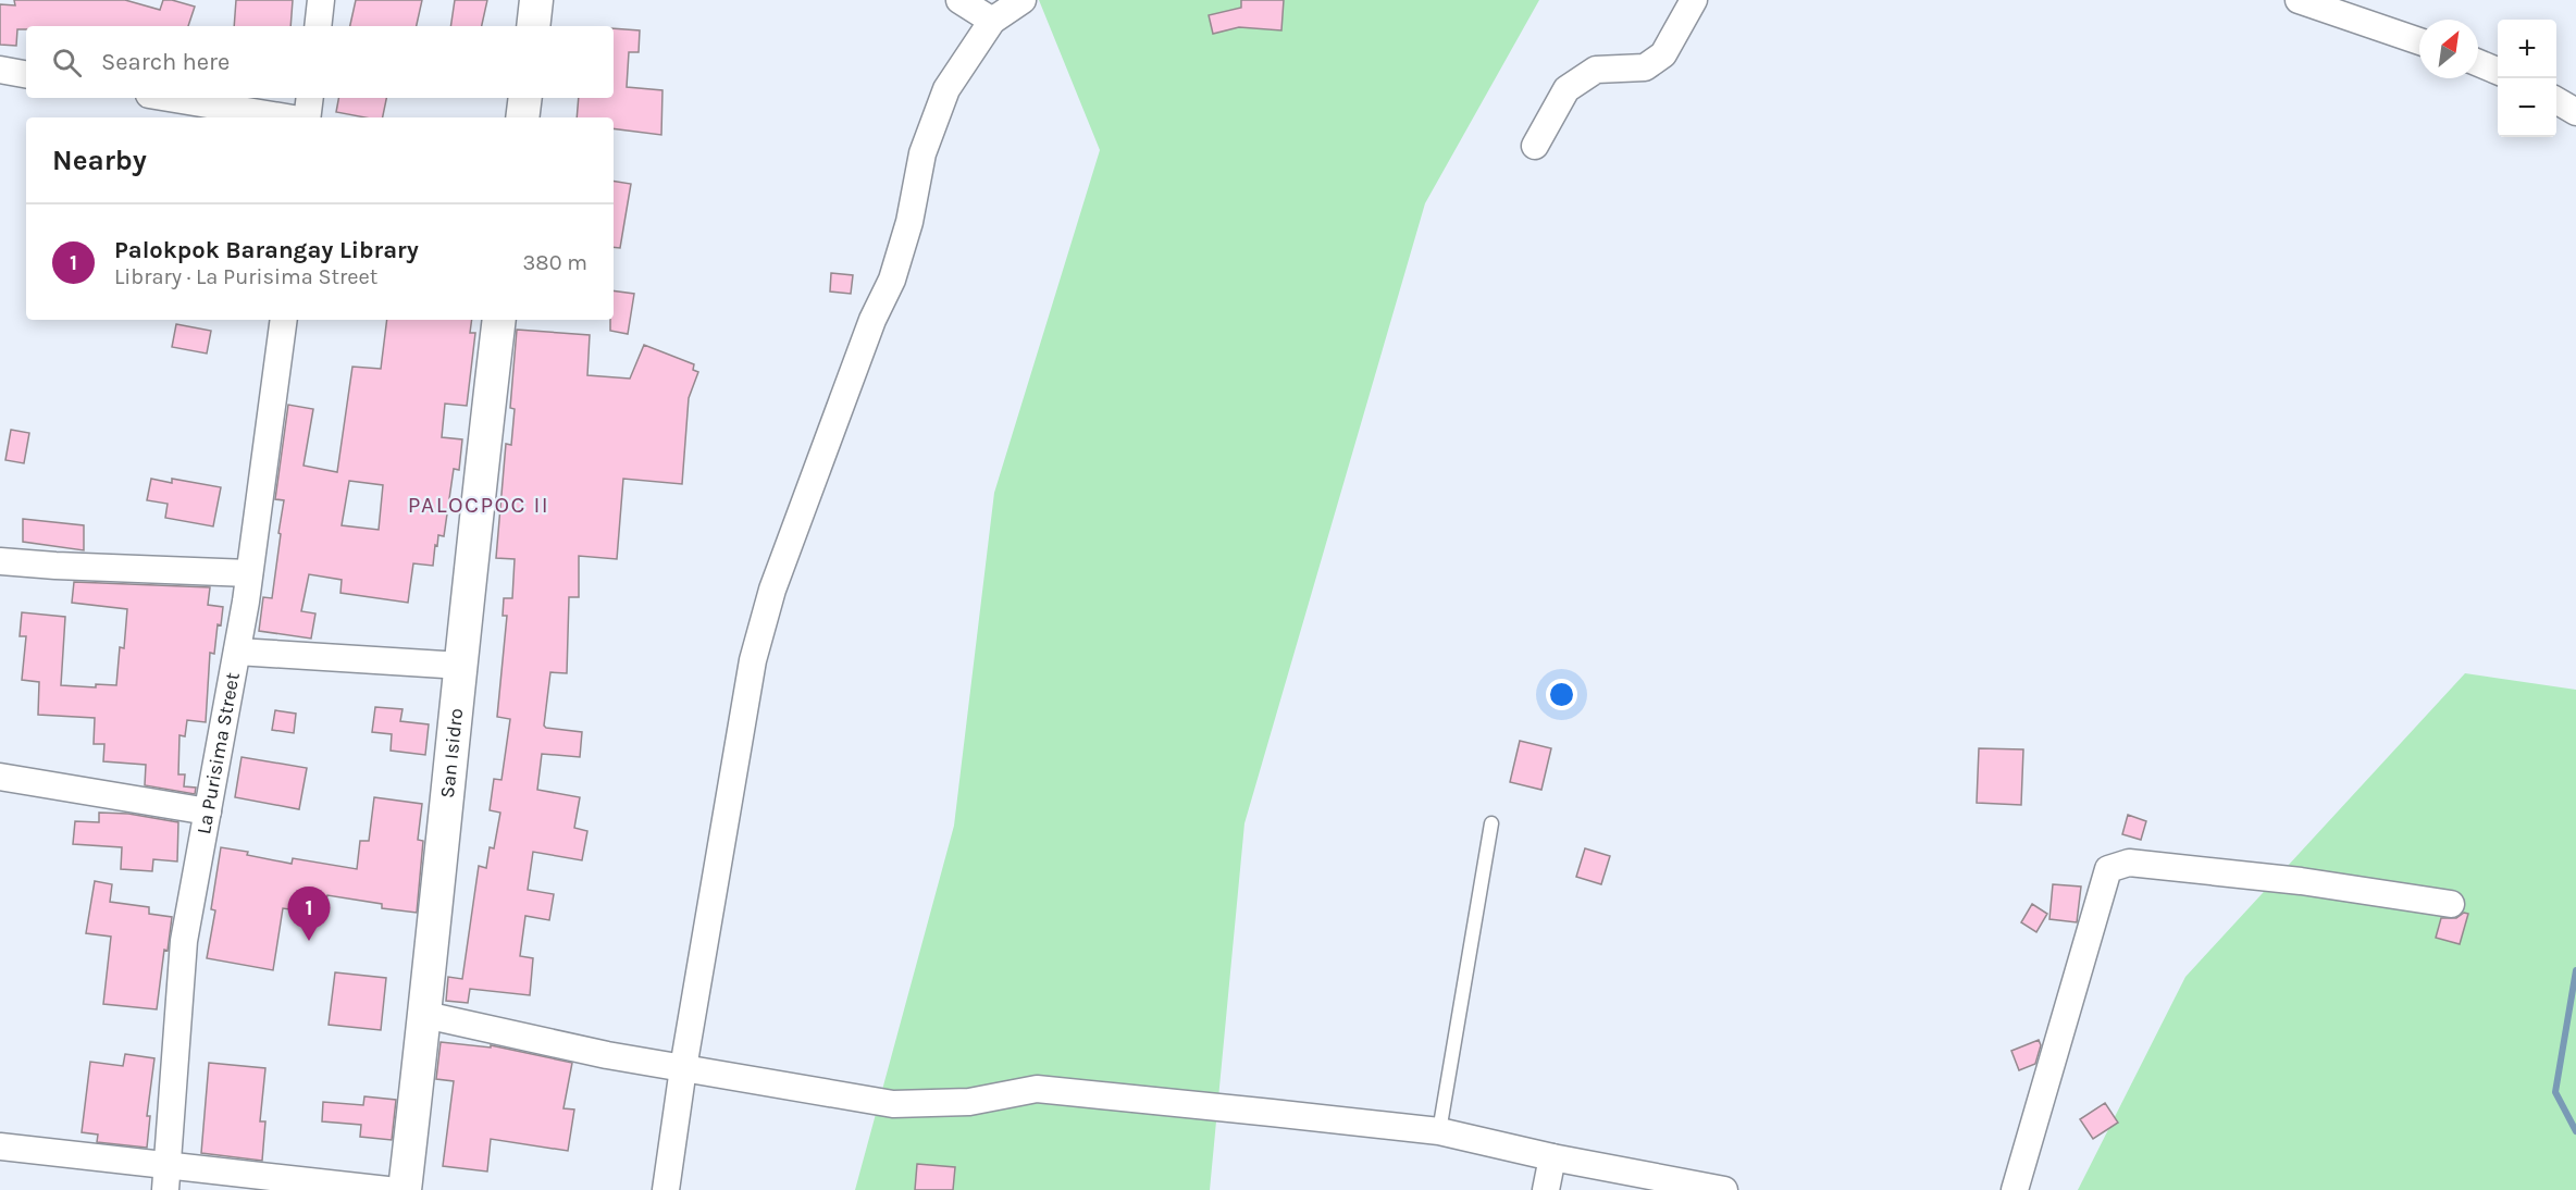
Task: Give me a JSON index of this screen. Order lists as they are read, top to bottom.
{
  "streets": {
    "street": ["La Purisima Street", "San Isidro"]
  },
  "districts": ["PALOCPOC II"],
  "north": "top right",
  "page": {
    "map_buttons": ["+", "−"],
    "search": "Search here",
    "heading": "Nearby",
    "list": [
      {
        "mark": "1",
        "name": "Palokpok Barangay Library",
        "note": "Library · La Purisima Street",
        "value": "380 m"
      }
    ],
    "pins": "1"
  }
}
